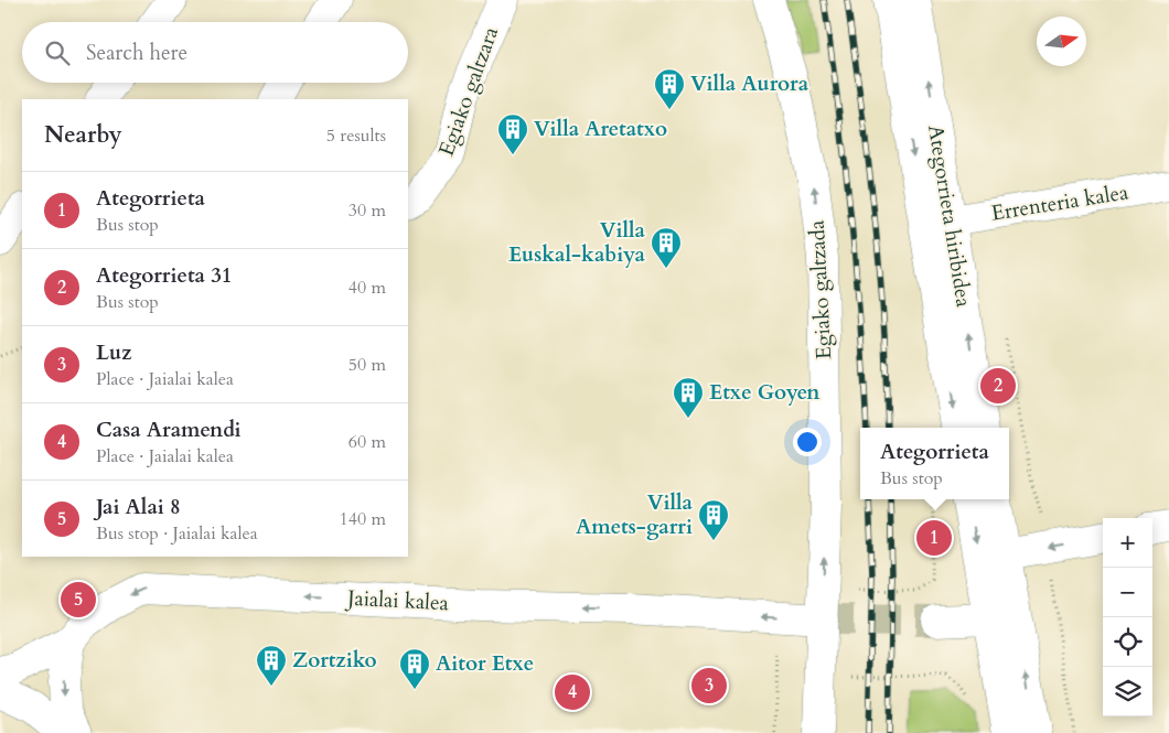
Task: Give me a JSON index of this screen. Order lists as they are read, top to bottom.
{
  "streets": {
    "street": [
      "Egiako galtzara",
      "Errenteria kalea",
      "Ategorrieta hiribidea",
      "Egiako galtzada",
      "Jaialai kalea"
    ]
  },
  "crossings": [
    ["Errenteria kalea", "Ategorrieta hiribidea"],
    ["Egiako galtzada", "Jaialai kalea"]
  ],
  "one_way": ["Jaialai kalea"],
  "places": {
    "building": [
      "Villa Aurora",
      "Villa Aretatxo",
      "Villa Euskal-kabiya",
      "Etxe Goyen",
      "Villa Amets-garri",
      "Zortziko",
      "Aitor Etxe"
    ]
  },
  "north": "right",
  "page": {
    "search": "Search here",
    "heading": ["Nearby", "5 results"],
    "list": [
      {
        "mark": "1",
        "name": "Ategorrieta",
        "note": "Bus stop",
        "value": "30 m"
      },
      {
        "mark": "2",
        "name": "Ategorrieta 31",
        "note": "Bus stop",
        "value": "40 m"
      },
      {
        "mark": "3",
        "name": "Luz",
        "note": "Place · Jaialai kalea",
        "value": "50 m"
      },
      {
        "mark": "4",
        "name": "Casa Aramendi",
        "note": "Place · Jaialai kalea",
        "value": "60 m"
      },
      {
        "mark": "5",
        "name": "Jai Alai 8",
        "note": "Bus stop · Jaialai kalea",
        "value": "140 m"
      }
    ],
    "pins": [
      "2",
      "1",
      "5",
      "3",
      "4"
    ],
    "popup": ["Ategorrieta", "Bus stop"],
    "map_buttons": ["+", "−"]
  }
}
